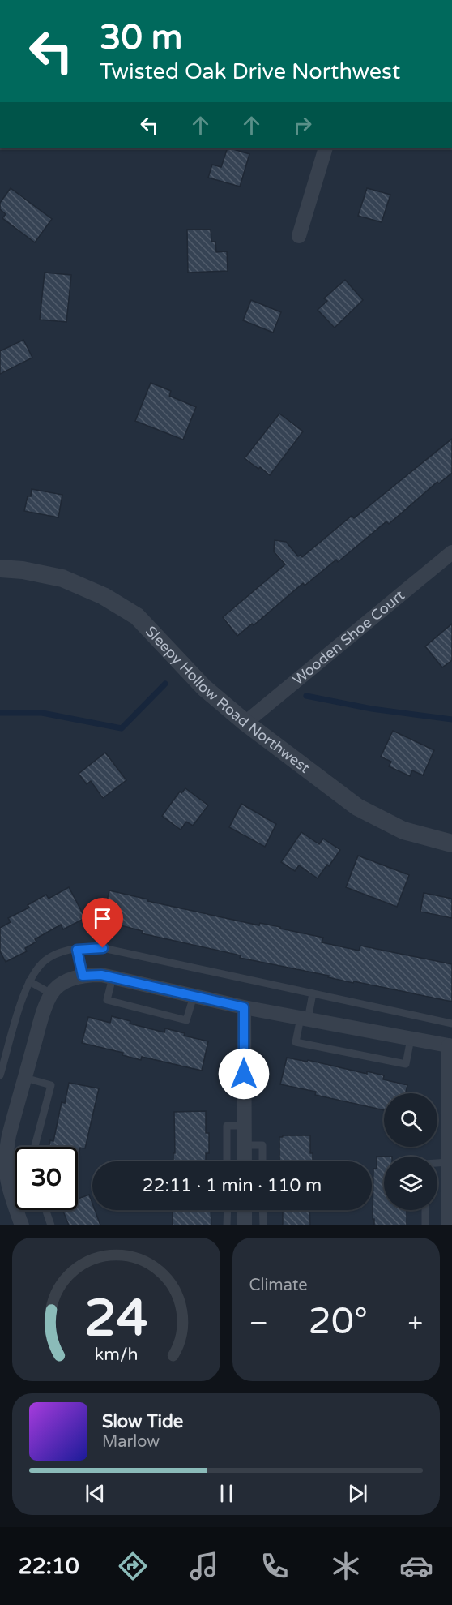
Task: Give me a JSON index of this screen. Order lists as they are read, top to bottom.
{
  "streets": {
    "street": ["Wooden Shoe Court", "Sleepy Hollow Road Northwest"]
  },
  "crossings": [
    ["Wooden Shoe Court", "Sleepy Hollow Road Northwest"]
  ],
  "page": {
    "turn": ["30 m", "Twisted Oak Drive Northwest"],
    "limit": "30",
    "trip": "22:11 · 1 min · 110 m",
    "tile": "Climate",
    "heat": ["−", "20°", "+"],
    "song": ["Slow Tide", "Marlow"],
    "tabs": "22:10",
    "gauge": ["24", "km/h"]
  }
}
